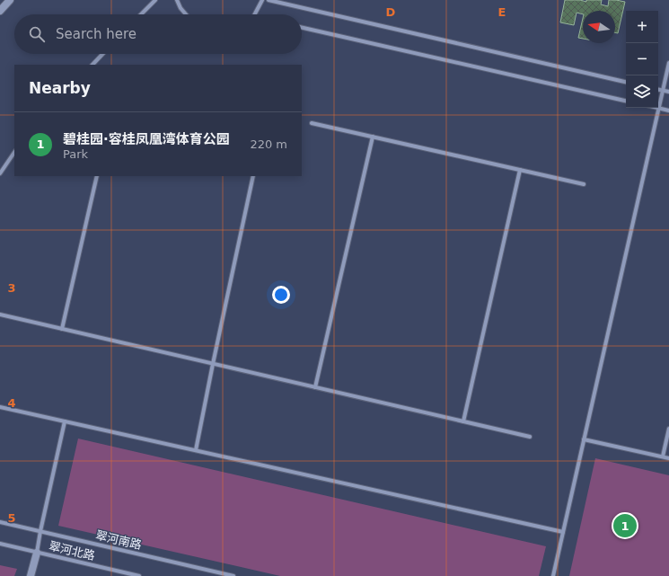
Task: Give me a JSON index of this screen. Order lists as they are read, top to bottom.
{
  "streets": {
    "street": ["翠河南路", "翠河北路"]
  },
  "north": "left",
  "page": {
    "map_buttons": ["+", "−"],
    "search": "Search here",
    "heading": "Nearby",
    "list": [
      {
        "mark": "1",
        "name": "碧桂园·容桂凤凰湾体育公园",
        "note": "Park",
        "value": "220 m"
      }
    ],
    "pins": "1"
  },
  "grid": {
    "columns": ["D", "E"],
    "rows": ["3", "4", "5"]
  }
}
